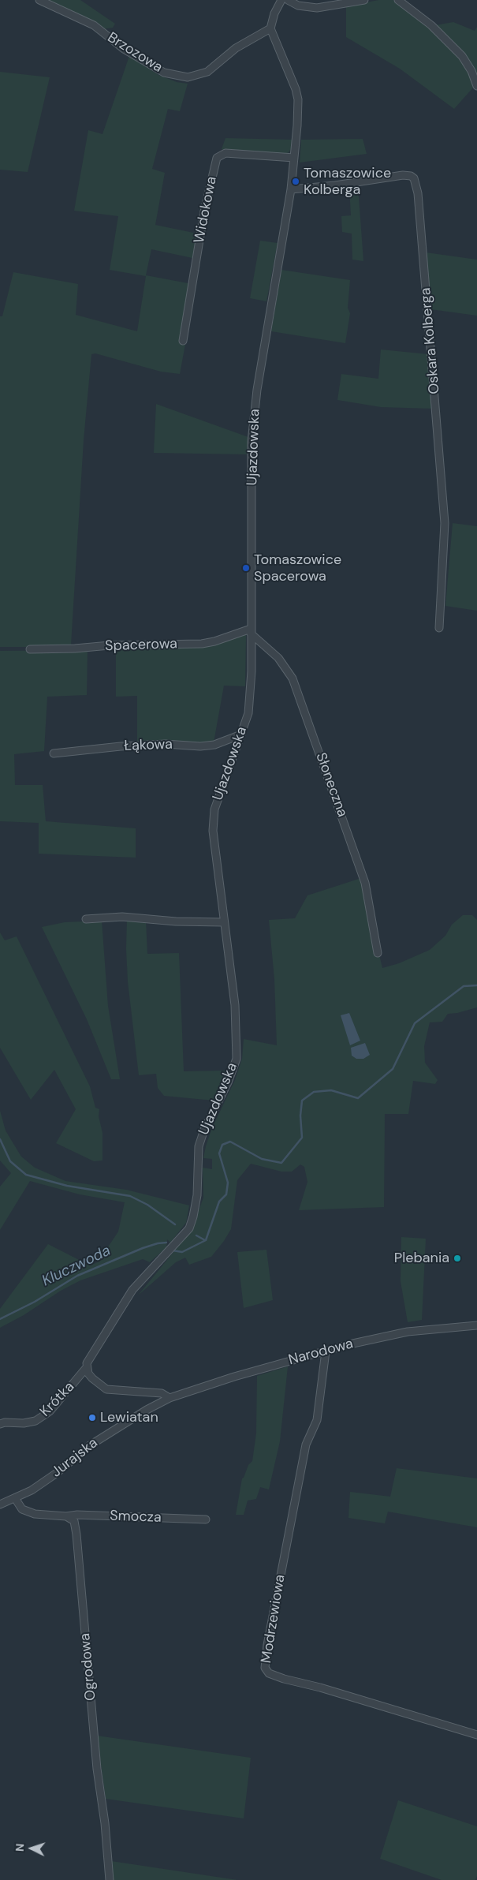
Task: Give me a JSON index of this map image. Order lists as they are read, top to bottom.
{
  "streets": {
    "street": [
      "Brzozowa",
      "Widokowa",
      "Oskara Kolberga",
      "Ujazdowska",
      "Spacerowa",
      "Łąkowa",
      "Słoneczna",
      "Narodowa",
      "Krótka",
      "Jurajska",
      "Smocza",
      "Modrzewiowa",
      "Ogrodowa"
    ]
  },
  "crossings": [
    ["Brzozowa", "Ujazdowska"],
    ["Widokowa", "Ujazdowska"],
    ["Oskara Kolberga", "Ujazdowska"],
    ["Ujazdowska", "Spacerowa"],
    ["Ujazdowska", "Łąkowa"],
    ["Ujazdowska", "Słoneczna"],
    ["Ujazdowska", "Krótka"],
    ["Spacerowa", "Słoneczna"],
    ["Narodowa", "Jurajska"],
    ["Narodowa", "Modrzewiowa"],
    ["Smocza", "Ogrodowa"]
  ],
  "water": ["Kluczwoda"],
  "places": [
    "Tomaszowice Kolberga",
    "Tomaszowice Spacerowa",
    "Plebania",
    "Lewiatan"
  ],
  "north": "left"
}
